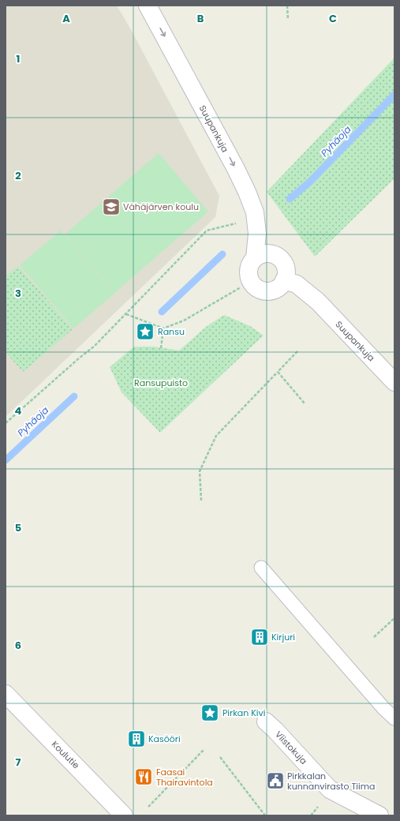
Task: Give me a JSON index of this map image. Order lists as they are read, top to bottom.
{
  "streets": {
    "street": ["Suupankuja", "Viistokuja", "Koulutie"]
  },
  "one_way": ["Suupankuja"],
  "water": ["Pyhäoja"],
  "parks": ["Ransupuisto"],
  "places": {
    "school or university": ["Vähäjärven koulu"],
    "place": ["Ransu", "Pirkan Kivi"],
    "building": ["Kirjuri", "Kasööri"],
    "restaurant": ["Faasai Thairavintola"],
    "public building": ["Pirkkalan kunnanvirasto Tiima"]
  },
  "grid": {
    "columns": ["A", "B", "C"],
    "rows": [
      "1",
      "2",
      "3",
      "4",
      "5",
      "6",
      "7"
    ]
  }
}
